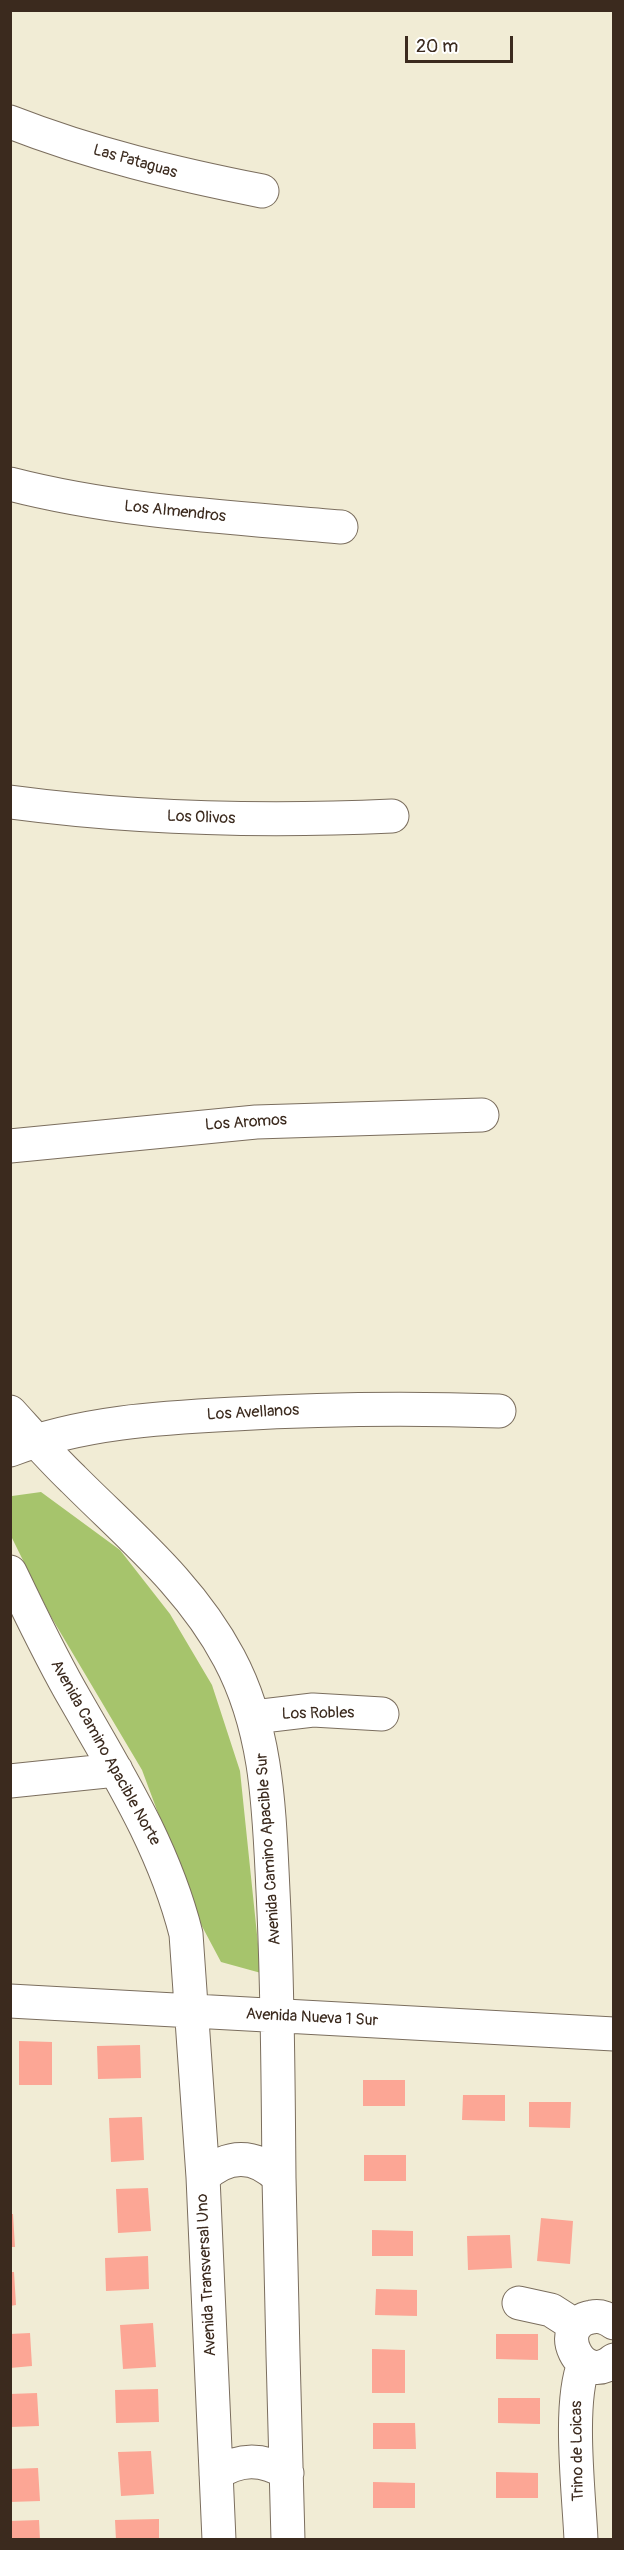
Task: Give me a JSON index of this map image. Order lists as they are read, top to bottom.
{
  "streets": {
    "street": [
      "Las Pataguas",
      "Los Almendros",
      "Los Olivos",
      "Los Aromos",
      "Los Avellanos",
      "Los Robles",
      "Avenida Camino Apacible Norte",
      "Avenida Camino Apacible Sur",
      "Avenida Nueva 1 Sur",
      "Avenida Transversal Uno",
      "Trino de Loicas"
    ]
  },
  "crossings": [
    ["Los Avellanos", "Avenida Camino Apacible Sur"],
    ["Los Robles", "Avenida Camino Apacible Sur"],
    ["Avenida Camino Apacible Norte", "Avenida Nueva 1 Sur"],
    ["Avenida Camino Apacible Norte", "Avenida Transversal Uno"],
    ["Avenida Camino Apacible Sur", "Avenida Nueva 1 Sur"],
    ["Avenida Nueva 1 Sur", "Avenida Transversal Uno"]
  ],
  "scale_bar": "20 m"
}
